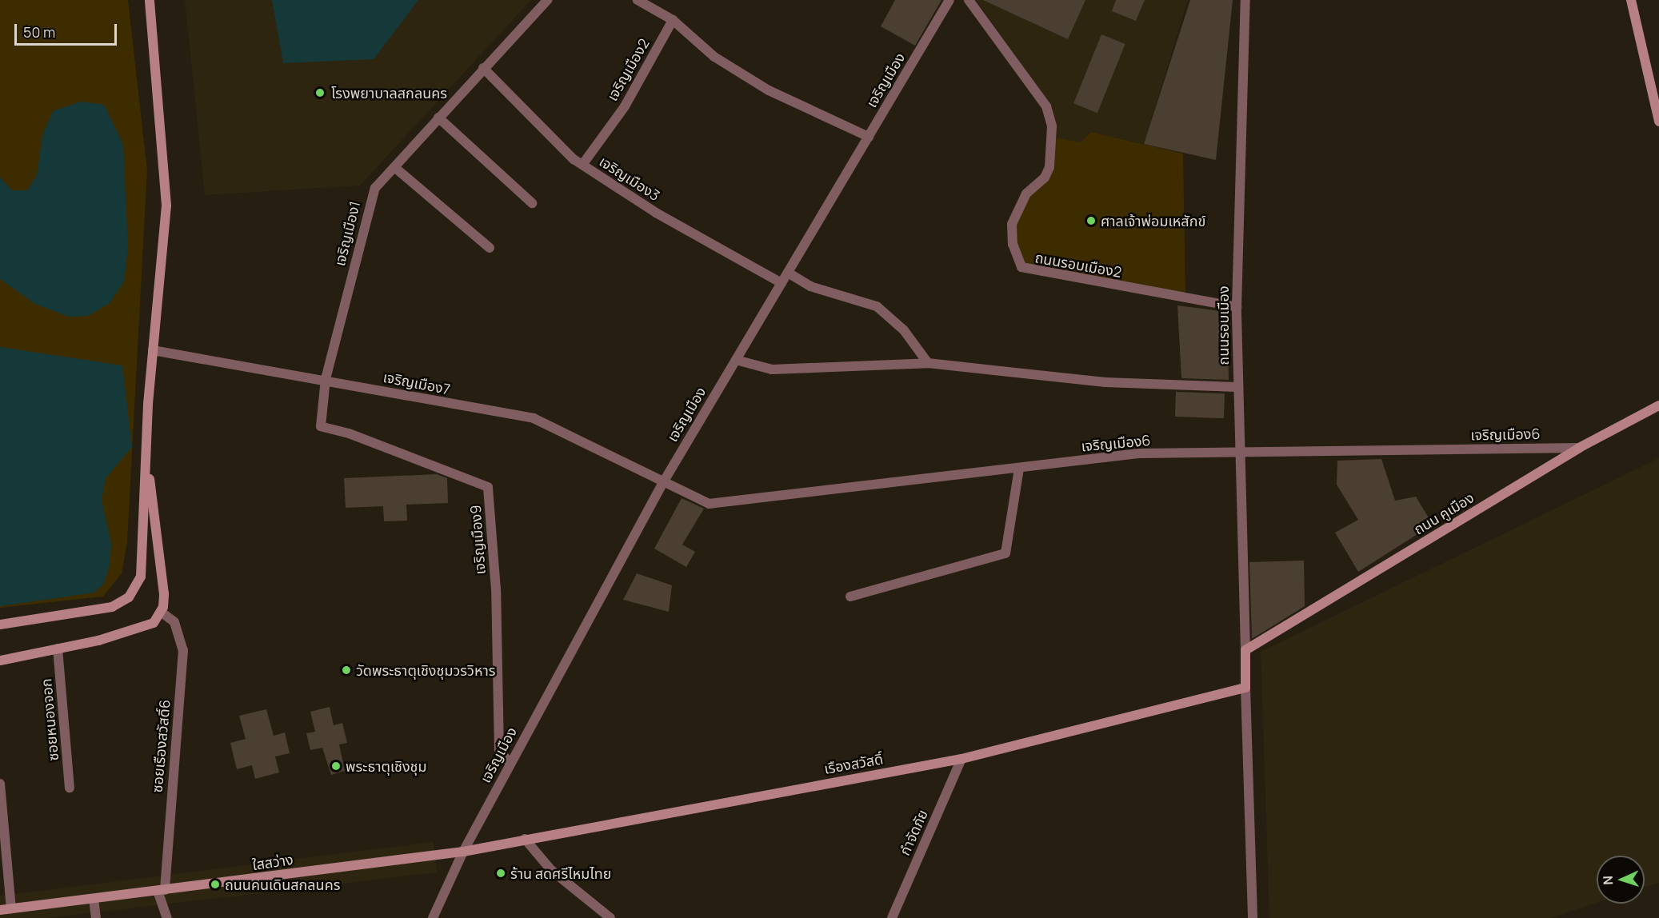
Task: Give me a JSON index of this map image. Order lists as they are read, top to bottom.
{
  "streets": {
    "street": [
      "เจริญเมือง2",
      "เจริญเมือง",
      "เจริญเมือง3",
      "เจริญเมือง1",
      "ถนนรอบเมือง2",
      "ถนนรอบเมือง",
      "เจริญเมือง7",
      "เจริญเมือง6",
      "ถนน คูเมือง",
      "เจริญเมือง9",
      "ซอยหนองจอก",
      "ซอยเรืองสวัสดิ์6",
      "เรืองสวัสดิ์",
      "กำจัดภัย",
      "ใสสว่าง"
    ]
  },
  "crossings": [
    ["เจริญเมือง2", "เจริญเมือง3"],
    ["เจริญเมือง", "เจริญเมือง3"],
    ["เจริญเมือง", "เจริญเมือง7"],
    ["เจริญเมือง", "เจริญเมือง6"],
    ["เจริญเมือง", "เจริญเมือง9"],
    ["เจริญเมือง", "เรืองสวัสดิ์"],
    ["เจริญเมือง", "ใสสว่าง"],
    ["เจริญเมือง3", "เจริญเมือง1"],
    ["เจริญเมือง1", "เจริญเมือง7"],
    ["เจริญเมือง1", "เจริญเมือง9"],
    ["ถนนรอบเมือง2", "ถนนรอบเมือง"],
    ["ถนนรอบเมือง", "เจริญเมือง6"],
    ["ถนนรอบเมือง", "ถนน คูเมือง"],
    ["เจริญเมือง7", "เจริญเมือง6"],
    ["เจริญเมือง6", "ถนน คูเมือง"],
    ["ซอยเรืองสวัสดิ์6", "ใสสว่าง"],
    ["เรืองสวัสดิ์", "กำจัดภัย"],
    ["เรืองสวัสดิ์", "ใสสว่าง"]
  ],
  "places": [
    "โรงพยาบาลสกลนคร",
    "ศาลเจ้าพ่อมเหสักข์",
    "วัดพระธาตุเชิงชุมวรวิหาร",
    "พระธาตุเชิงชุม",
    "ร้าน สดศรีไหมไทย",
    "ถนนคนเดินสกลนคร"
  ],
  "scale_bar": "50 m",
  "north": "left"
}
